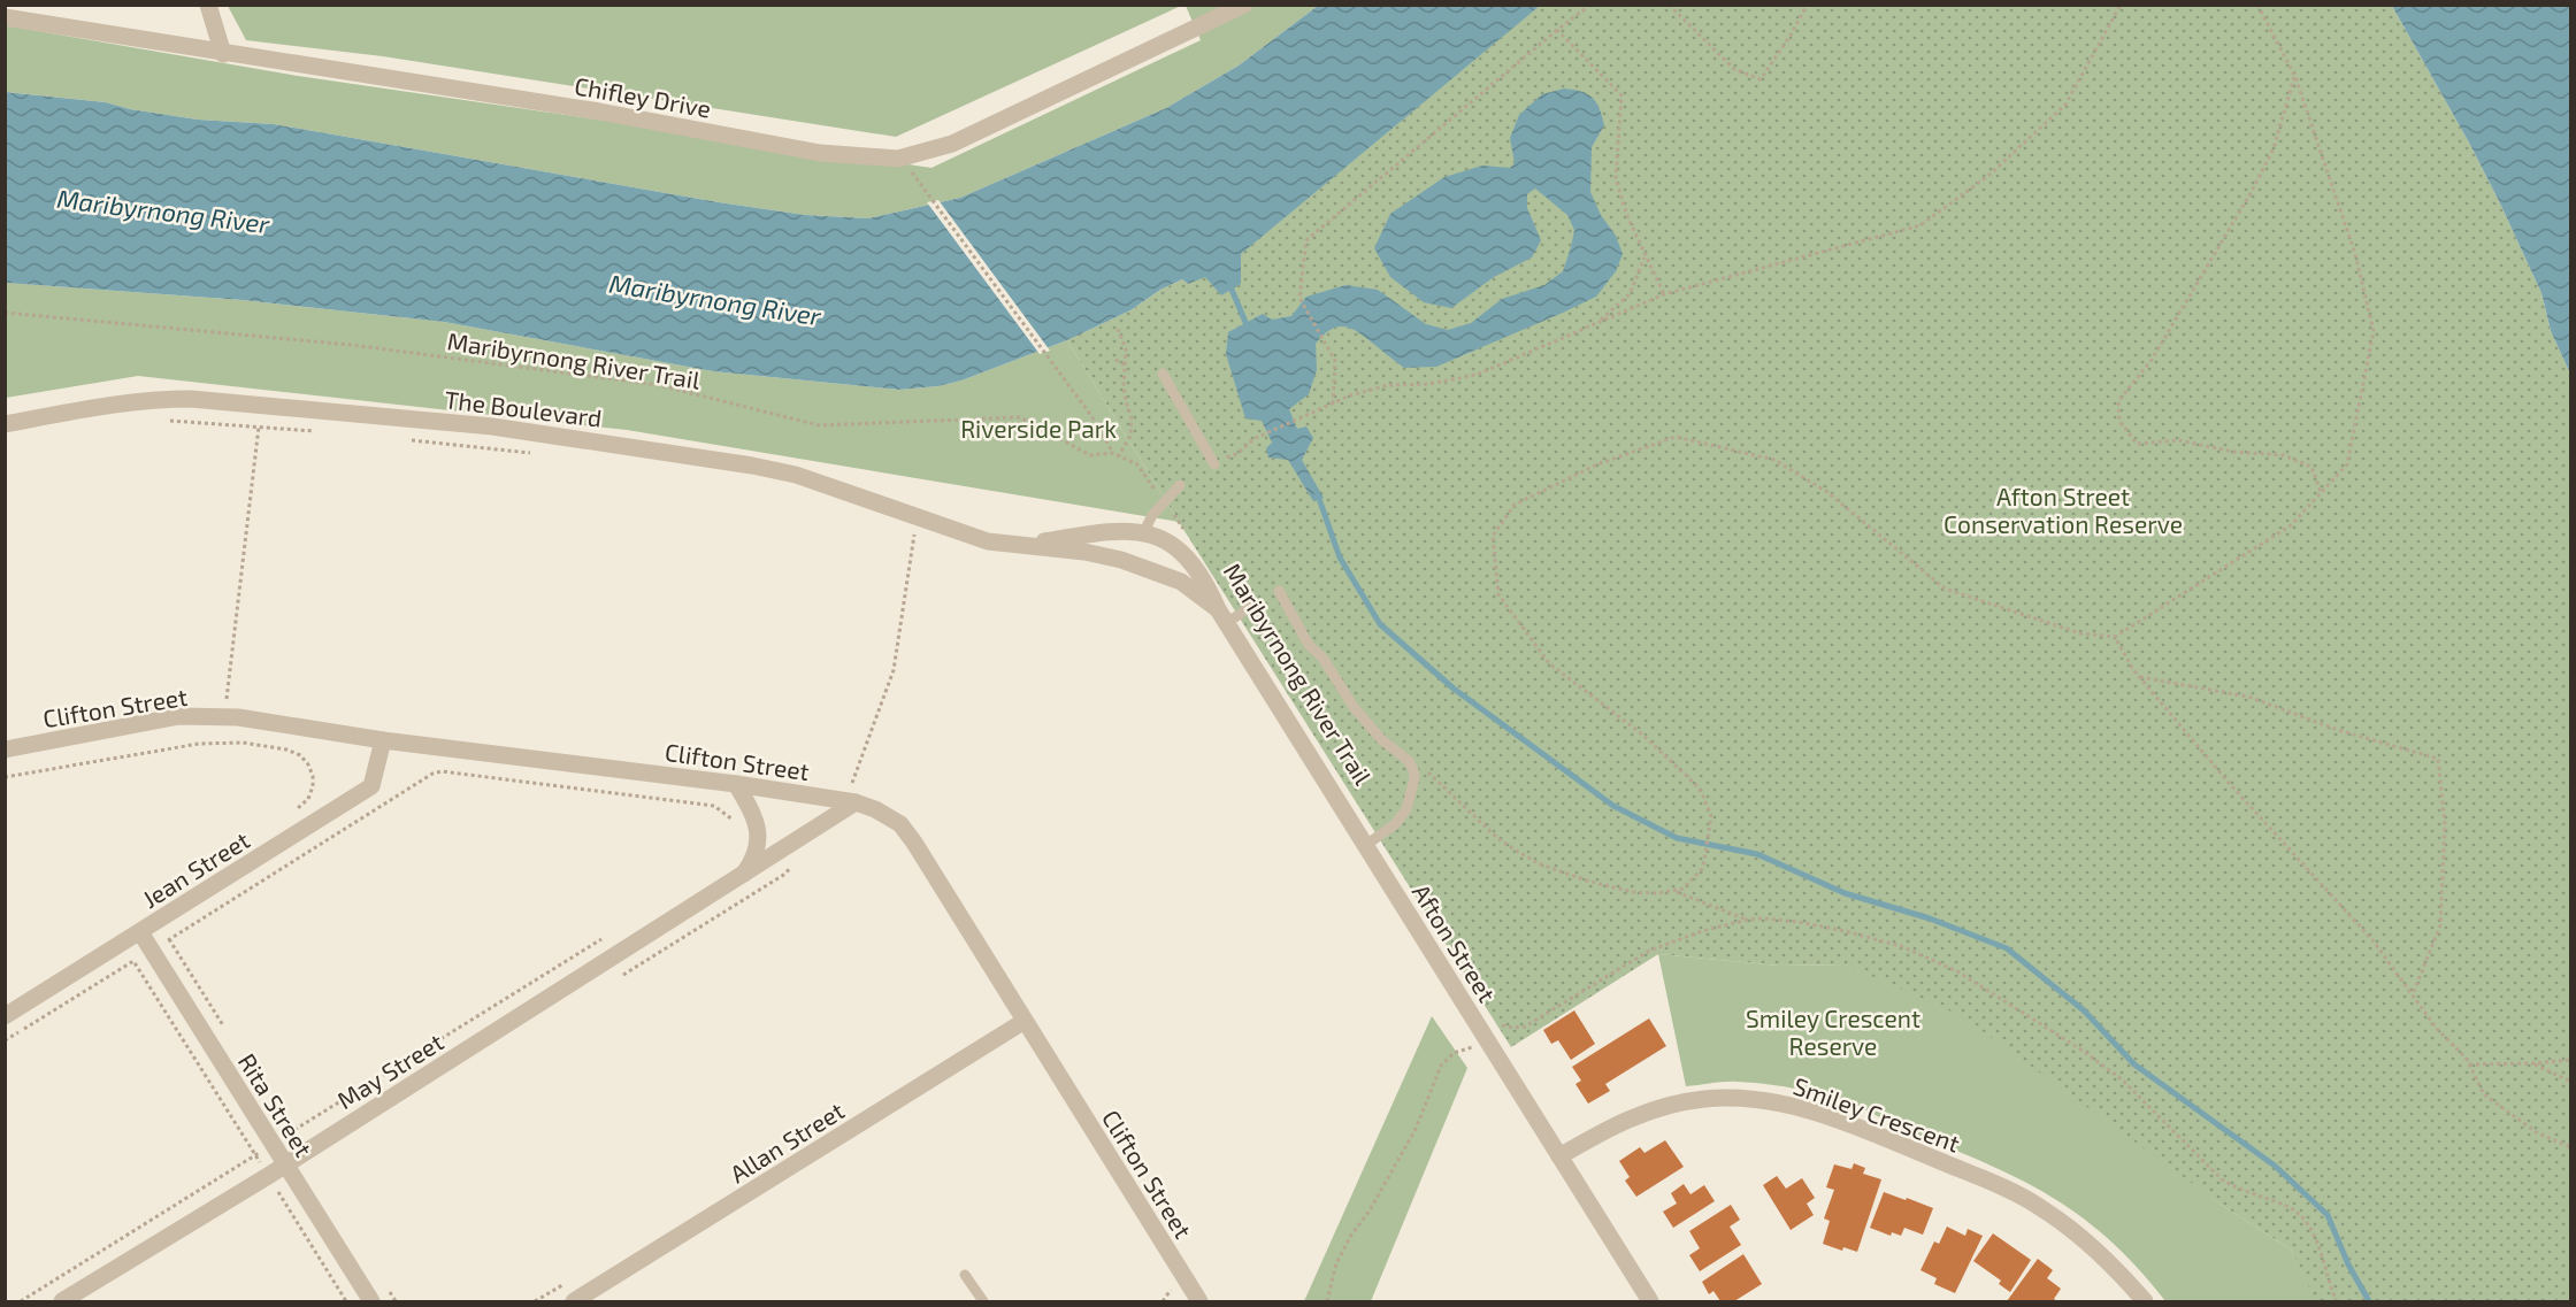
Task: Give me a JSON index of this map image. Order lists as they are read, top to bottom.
{
  "streets": {
    "street": [
      "Chifley Drive",
      "The Boulevard",
      "Clifton Street",
      "Jean Street",
      "Afton Street",
      "May Street",
      "Rita Street",
      "Smiley Crescent",
      "Allan Street"
    ],
    "path": ["Maribyrnong River Trail"]
  },
  "crossings": [
    ["The Boulevard", "Afton Street"],
    ["Clifton Street", "Jean Street"],
    ["Clifton Street", "May Street"],
    ["Clifton Street", "Allan Street"],
    ["Jean Street", "Rita Street"],
    ["Afton Street", "Smiley Crescent"],
    ["May Street", "Rita Street"]
  ],
  "water": ["Maribyrnong River"],
  "parks": ["Riverside Park", "Afton Street Conservation Reserve", "Smiley Crescent Reserve"]
}
